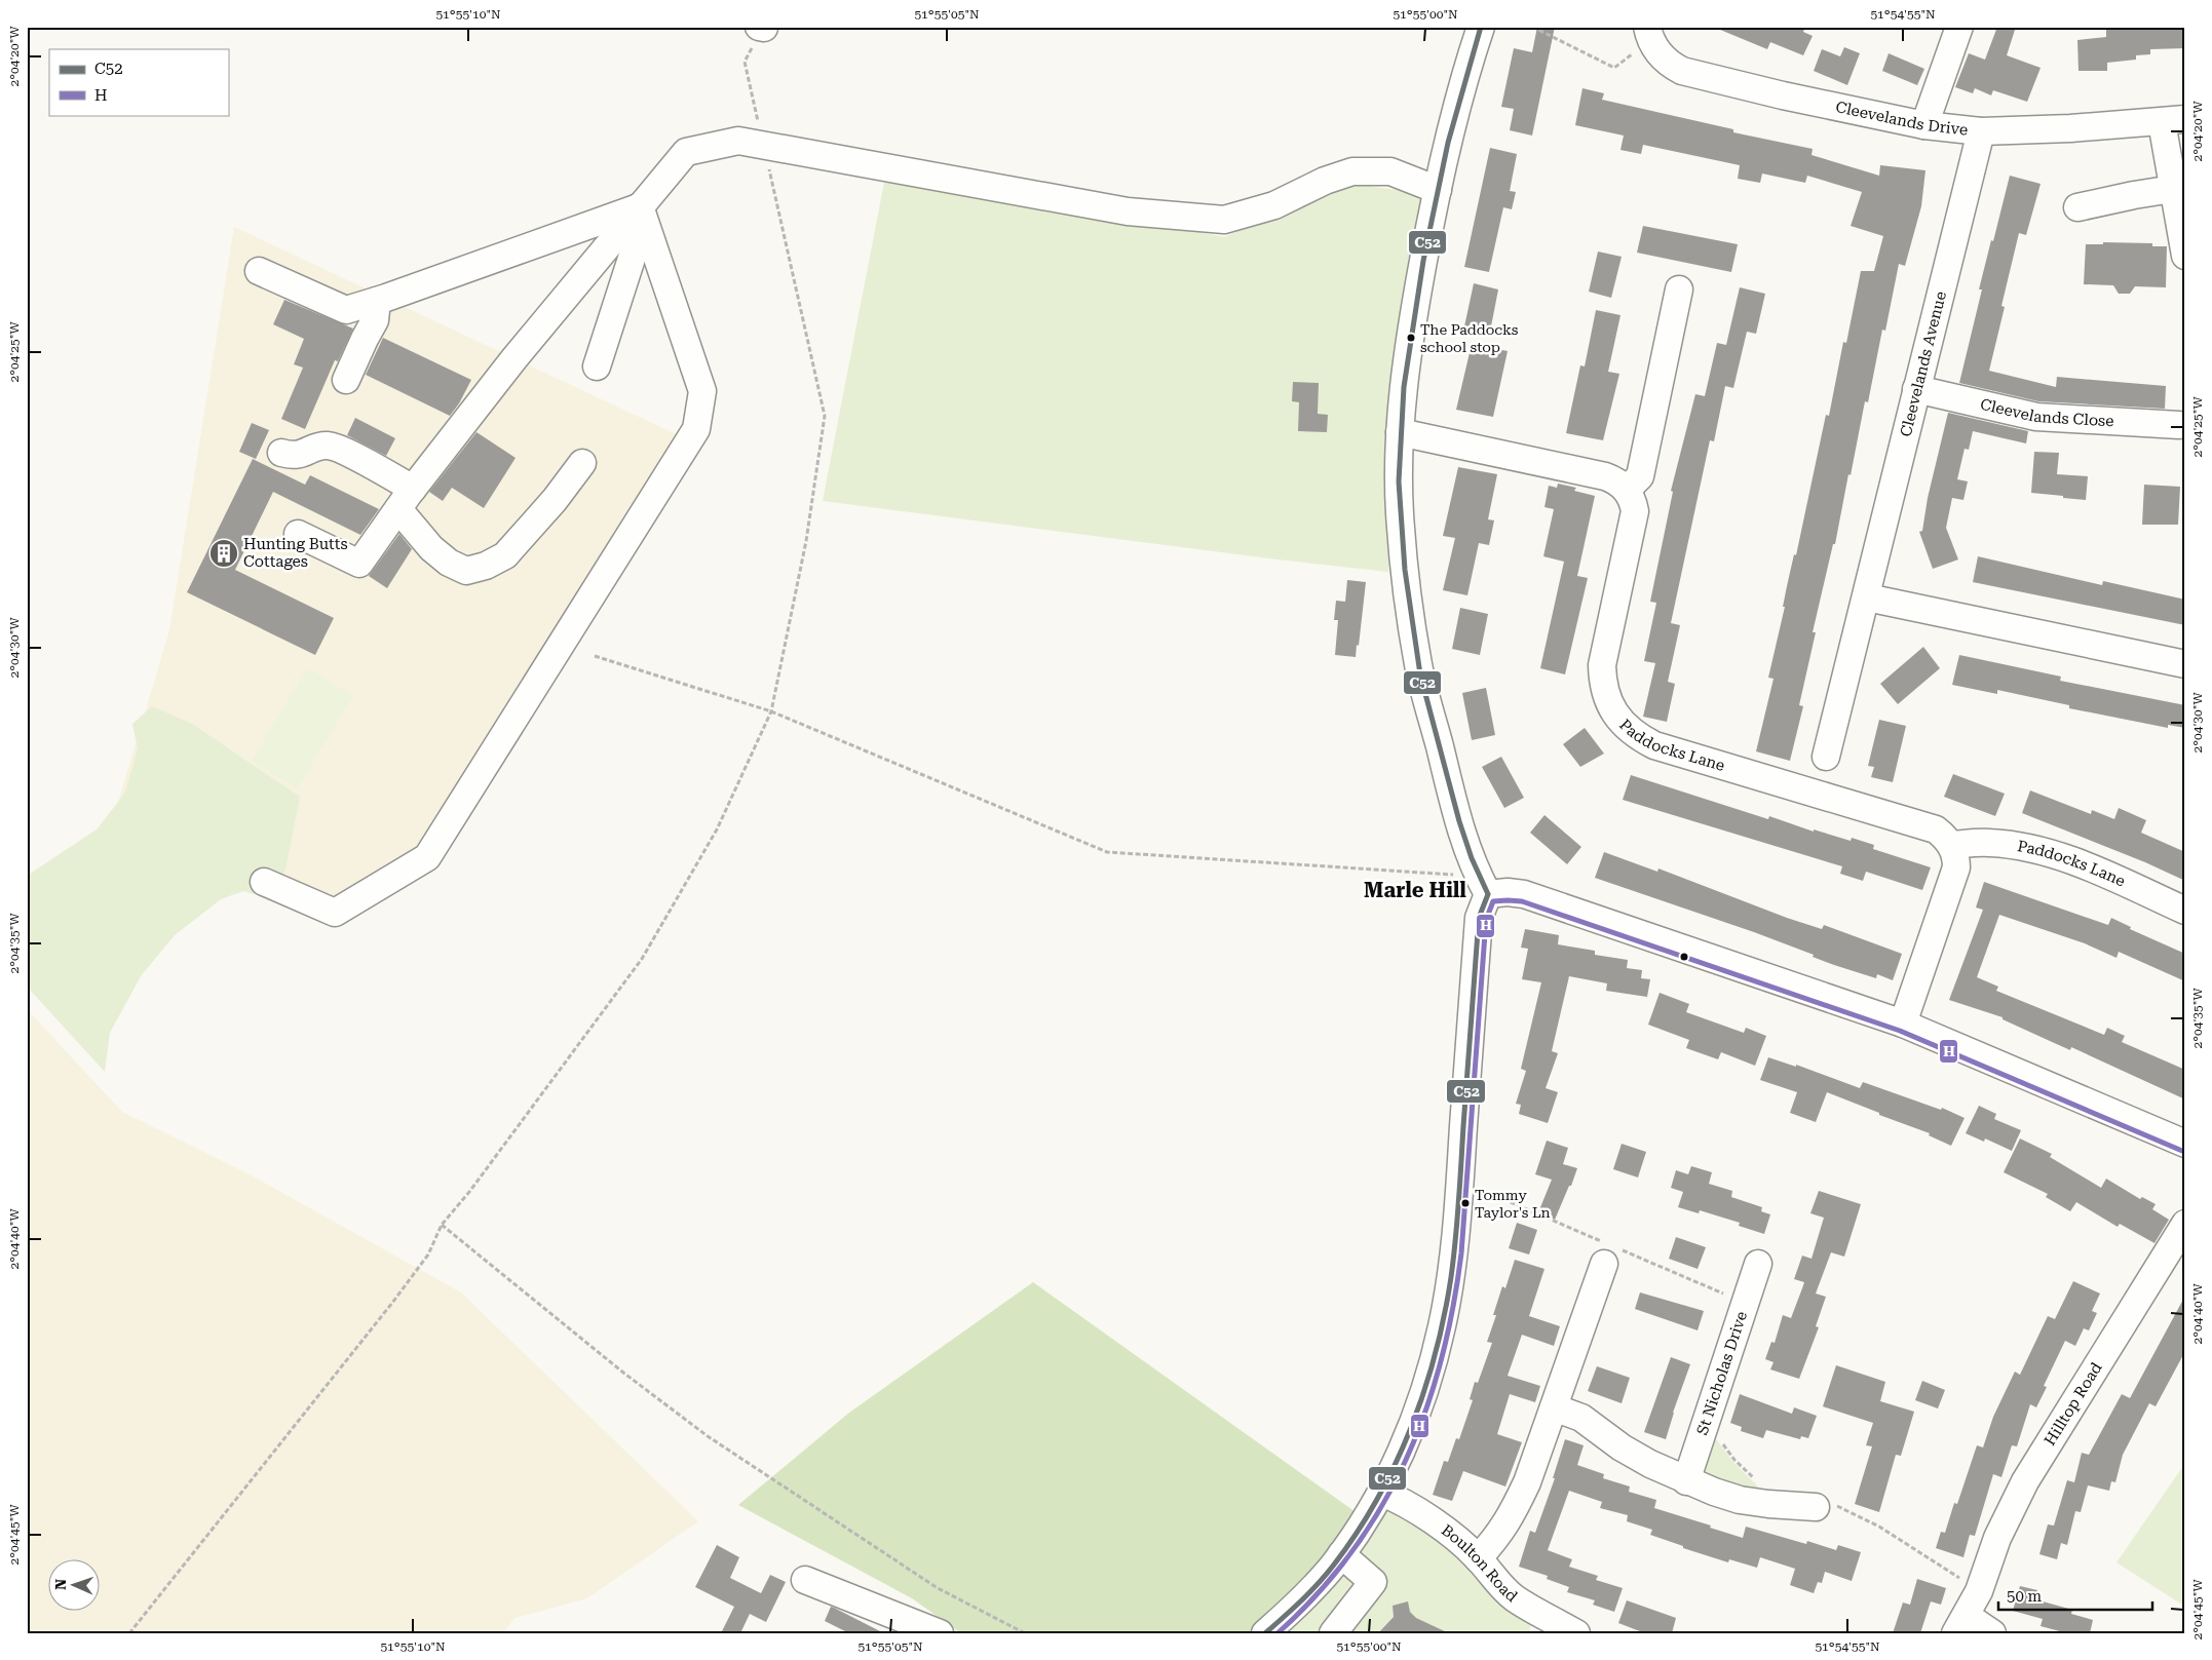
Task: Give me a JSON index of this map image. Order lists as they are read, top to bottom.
{
  "streets": {
    "street": [
      "Cleevelands Drive",
      "Cleevelands Avenue",
      "Cleevelands Close",
      "Paddocks Lane",
      "St Nicholas Drive",
      "Hilltop Road",
      "Boulton Road"
    ]
  },
  "crossings": [
    ["Cleevelands Drive", "Cleevelands Avenue"],
    ["Cleevelands Avenue", "Cleevelands Close"]
  ],
  "districts": ["Marle Hill"],
  "places": {
    "other": ["The Paddocks school stop", "Tommy Taylor's Ln"],
    "building": ["Hunting Butts Cottages"]
  },
  "lines": ["transit line C52", "transit line H"],
  "legend": ["C52", "H"],
  "scale_bar": "50 m",
  "north": "left",
  "coordinates": [
    "51°55'10\"N",
    "51°55'05\"N",
    "51°55'00\"N",
    "51°54'55\"N",
    "2°04'20\"W",
    "2°04'25\"W",
    "2°04'30\"W",
    "2°04'35\"W",
    "2°04'40\"W",
    "2°04'45\"W"
  ]
}
